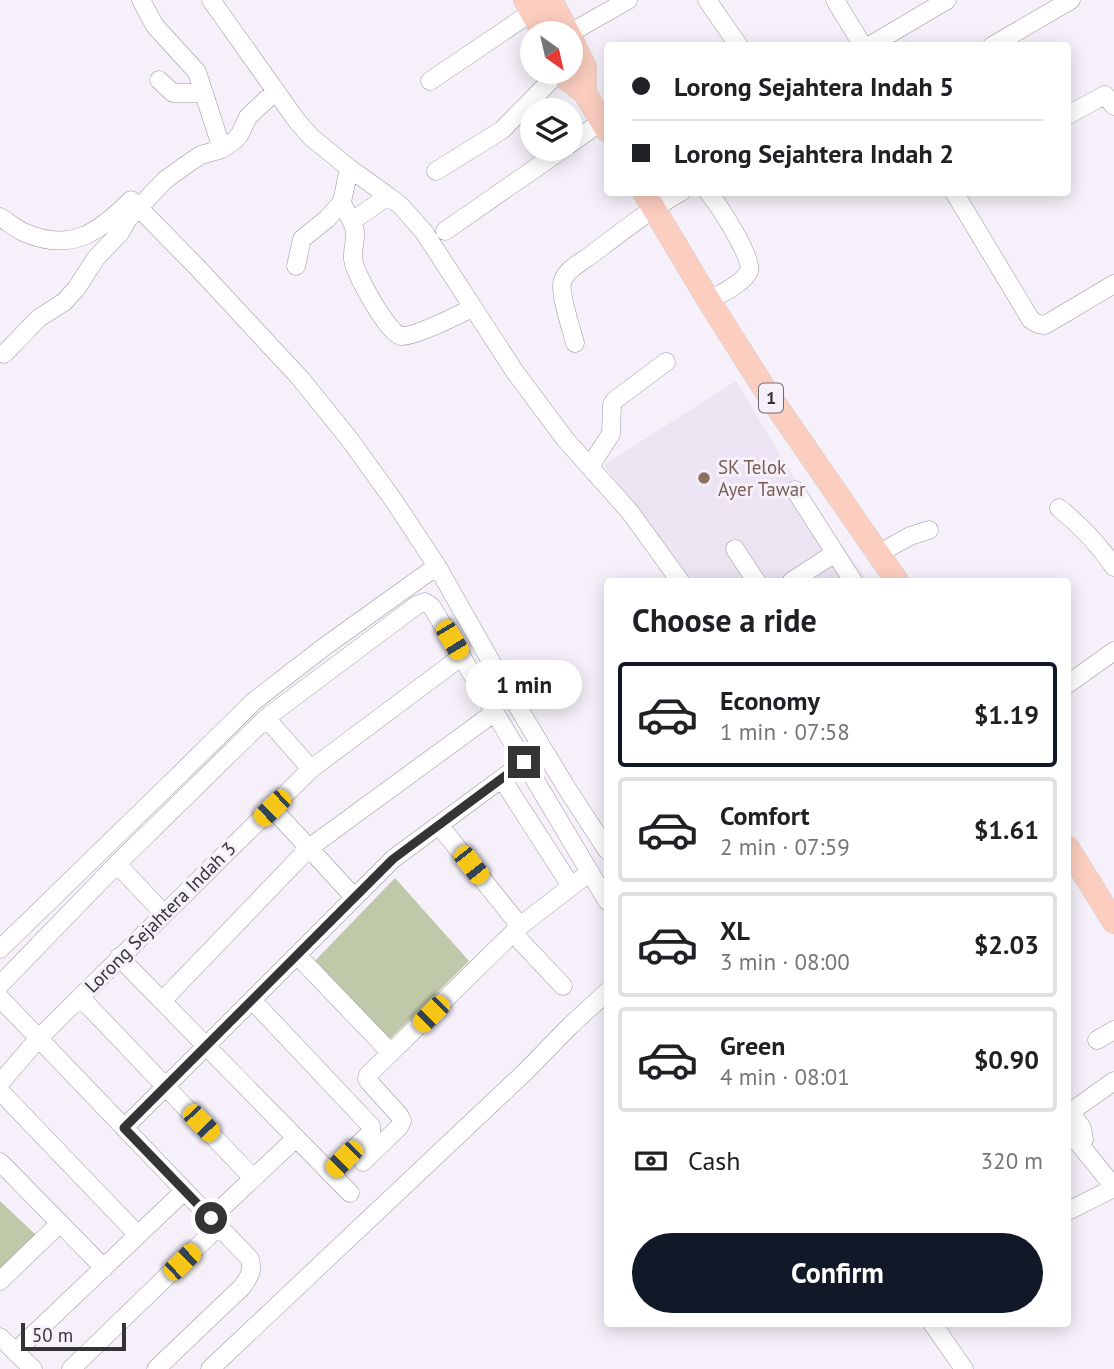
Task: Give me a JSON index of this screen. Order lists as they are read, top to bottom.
{
  "streets": {
    "main road": ["1"],
    "street": ["Lorong Sejahtera Indah 3"]
  },
  "places": ["SK Telok Ayer Tawar"],
  "scale_bar": "50 m",
  "north": "bottom right",
  "page": {
    "banner": ["Lorong Sejahtera Indah 5", "Lorong Sejahtera Indah 2"],
    "heading": "Choose a ride",
    "bubble": "1 min",
    "list": [
      {
        "name": "Economy",
        "note": "1 min · 07:58",
        "value": "$1.19"
      },
      {
        "name": "Comfort",
        "note": "2 min · 07:59",
        "value": "$1.61"
      },
      {
        "name": "XL",
        "note": "3 min · 08:00",
        "value": "$2.03"
      },
      {
        "name": "Green",
        "note": "4 min · 08:01",
        "value": "$0.90"
      }
    ],
    "pay": ["Cash", "320 m"],
    "buttons": "Confirm",
    "scale": "50 m"
  }
}
